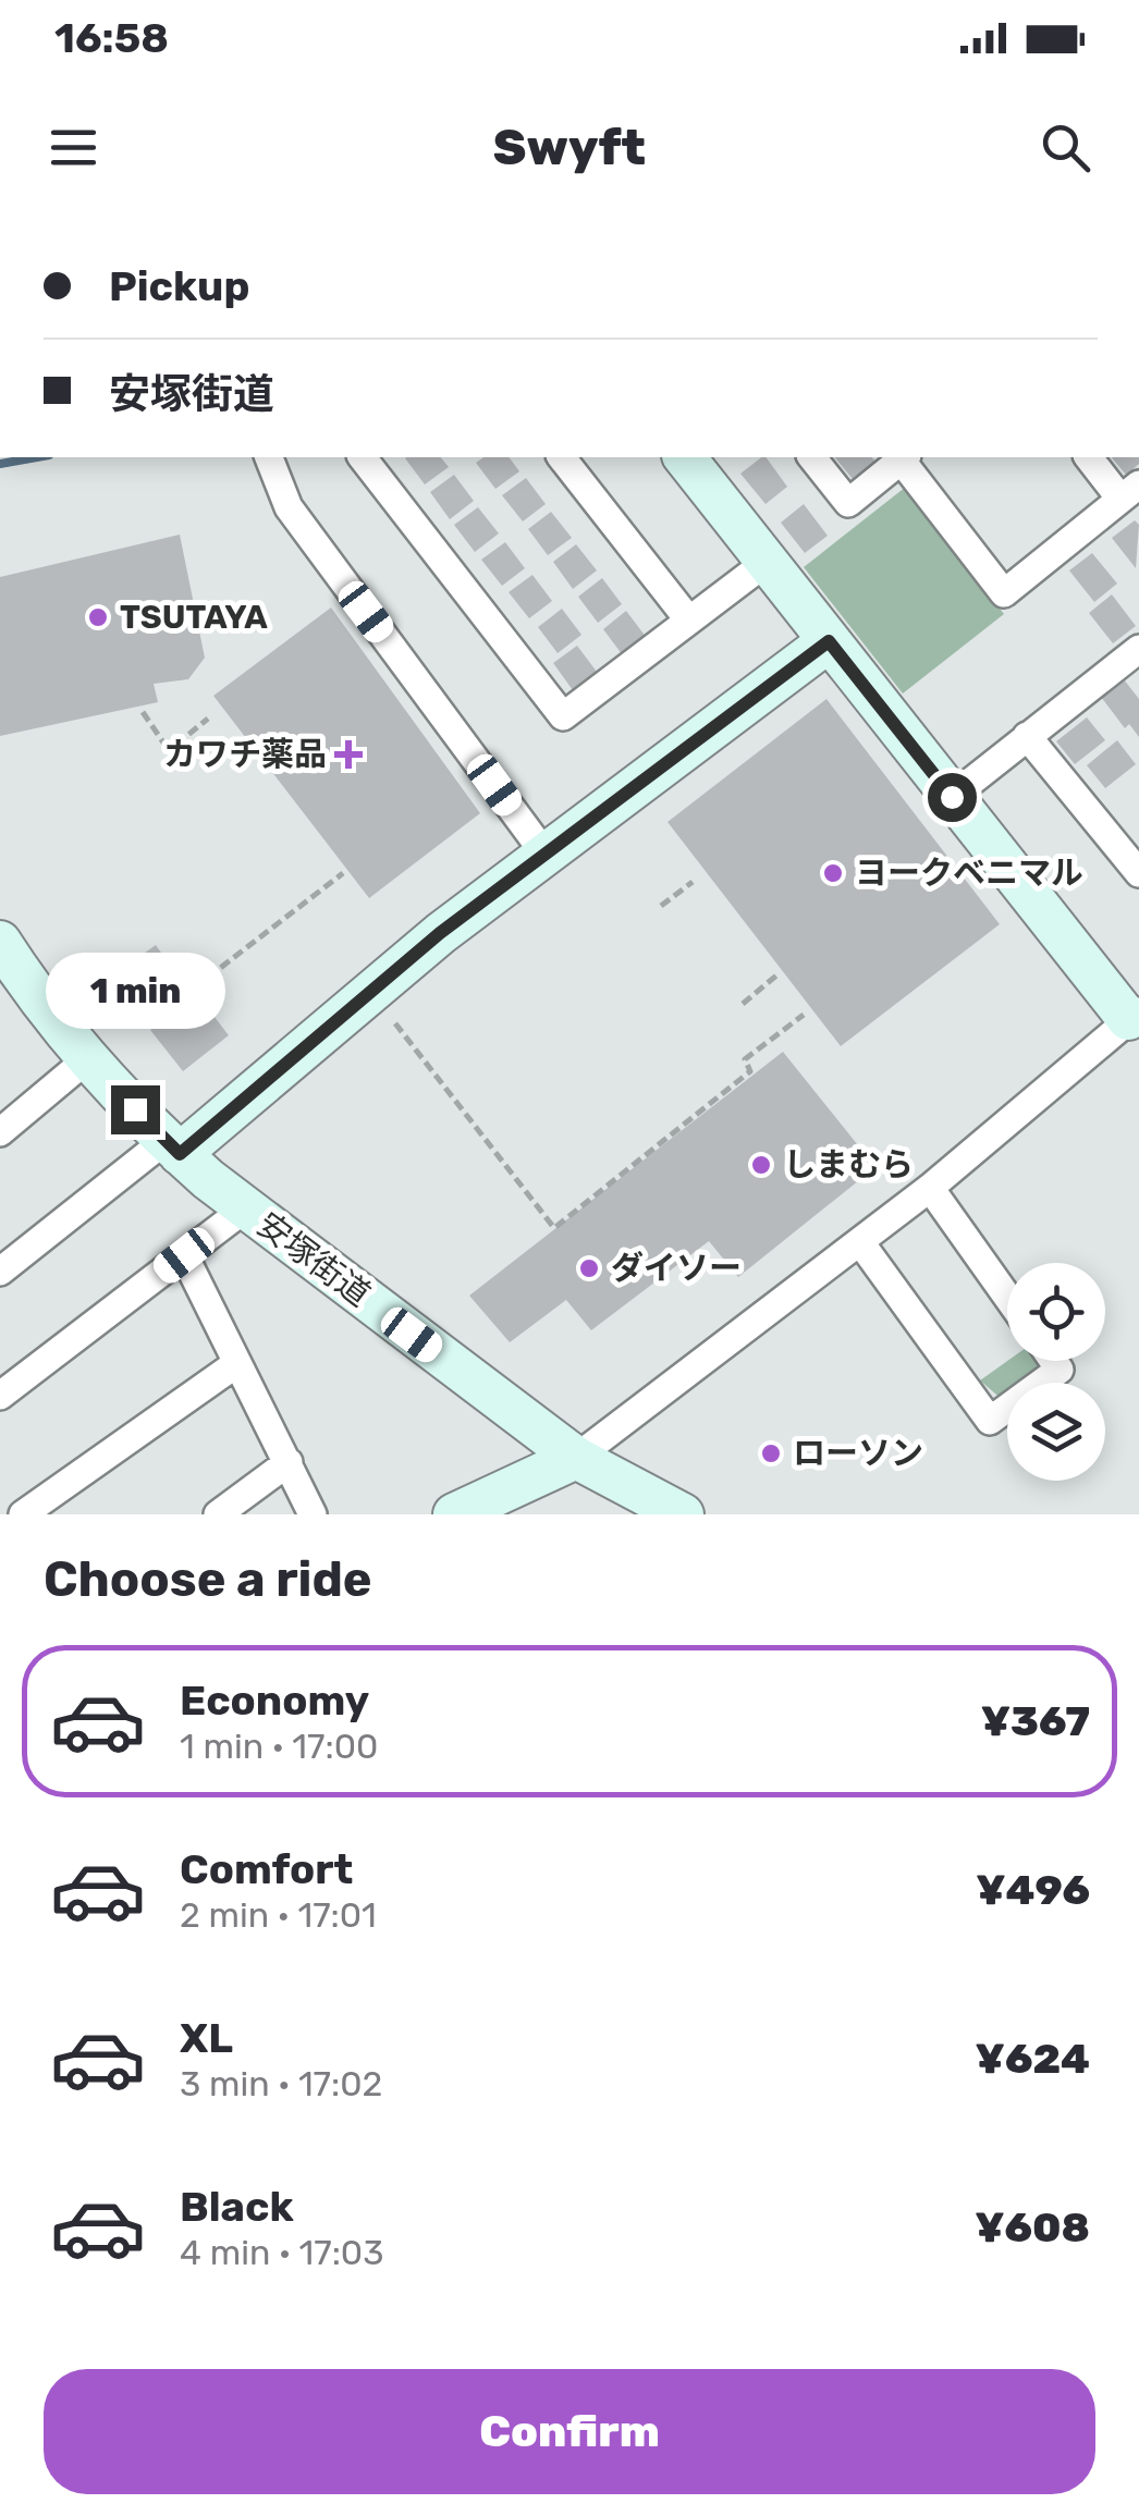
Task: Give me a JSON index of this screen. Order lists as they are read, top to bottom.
{
  "streets": {
    "street": ["安塚街道"]
  },
  "places": {
    "other": [
      "TSUTAYA",
      "ヨークベニマル",
      "しまむら",
      "ダイソー",
      "ローソン"
    ],
    "health": ["カワチ薬品"]
  },
  "page": {
    "status": "16:58",
    "header": "Swyft",
    "banner": ["Pickup", "安塚街道"],
    "bubble": "1 min",
    "heading": "Choose a ride",
    "list": [
      {
        "name": "Economy",
        "note": "1 min · 17:00",
        "value": "¥367"
      },
      {
        "name": "Comfort",
        "note": "2 min · 17:01",
        "value": "¥496"
      },
      {
        "name": "XL",
        "note": "3 min · 17:02",
        "value": "¥624"
      },
      {
        "name": "Black",
        "note": "4 min · 17:03",
        "value": "¥608"
      }
    ],
    "buttons": "Confirm"
  }
}
